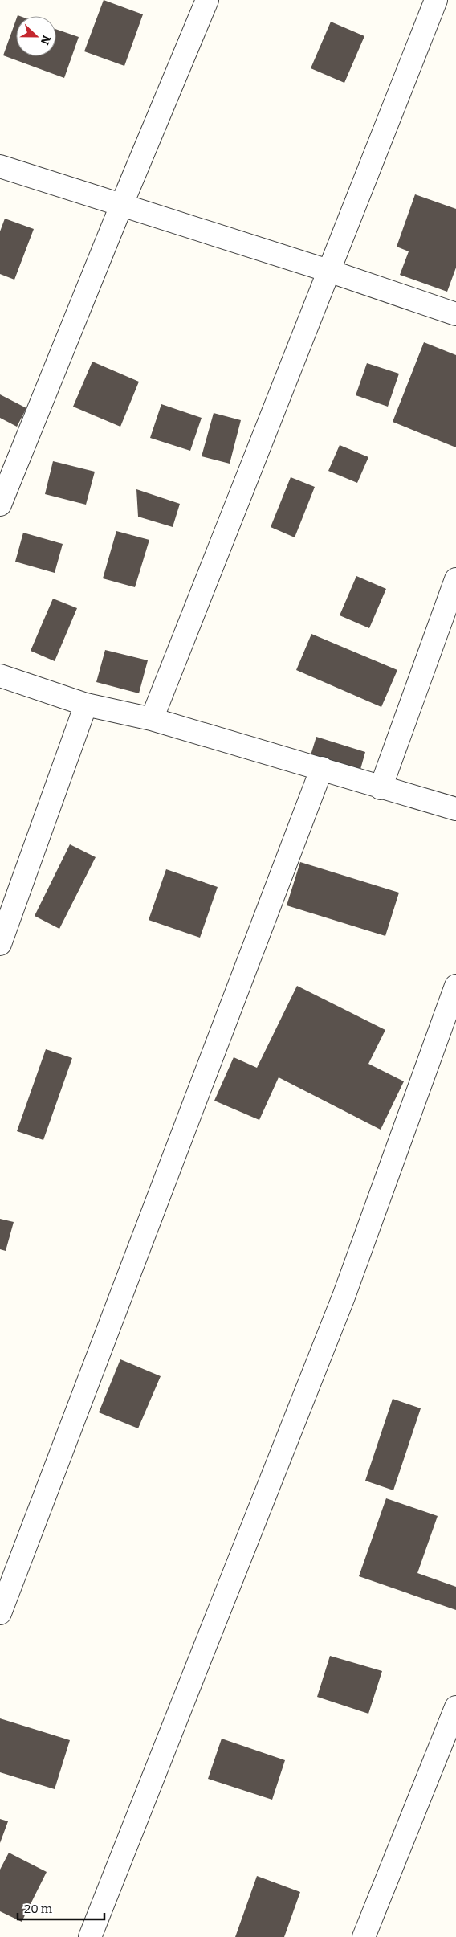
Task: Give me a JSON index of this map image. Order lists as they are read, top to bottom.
{
  "scale_bar": "20 m",
  "north": "right"
}
